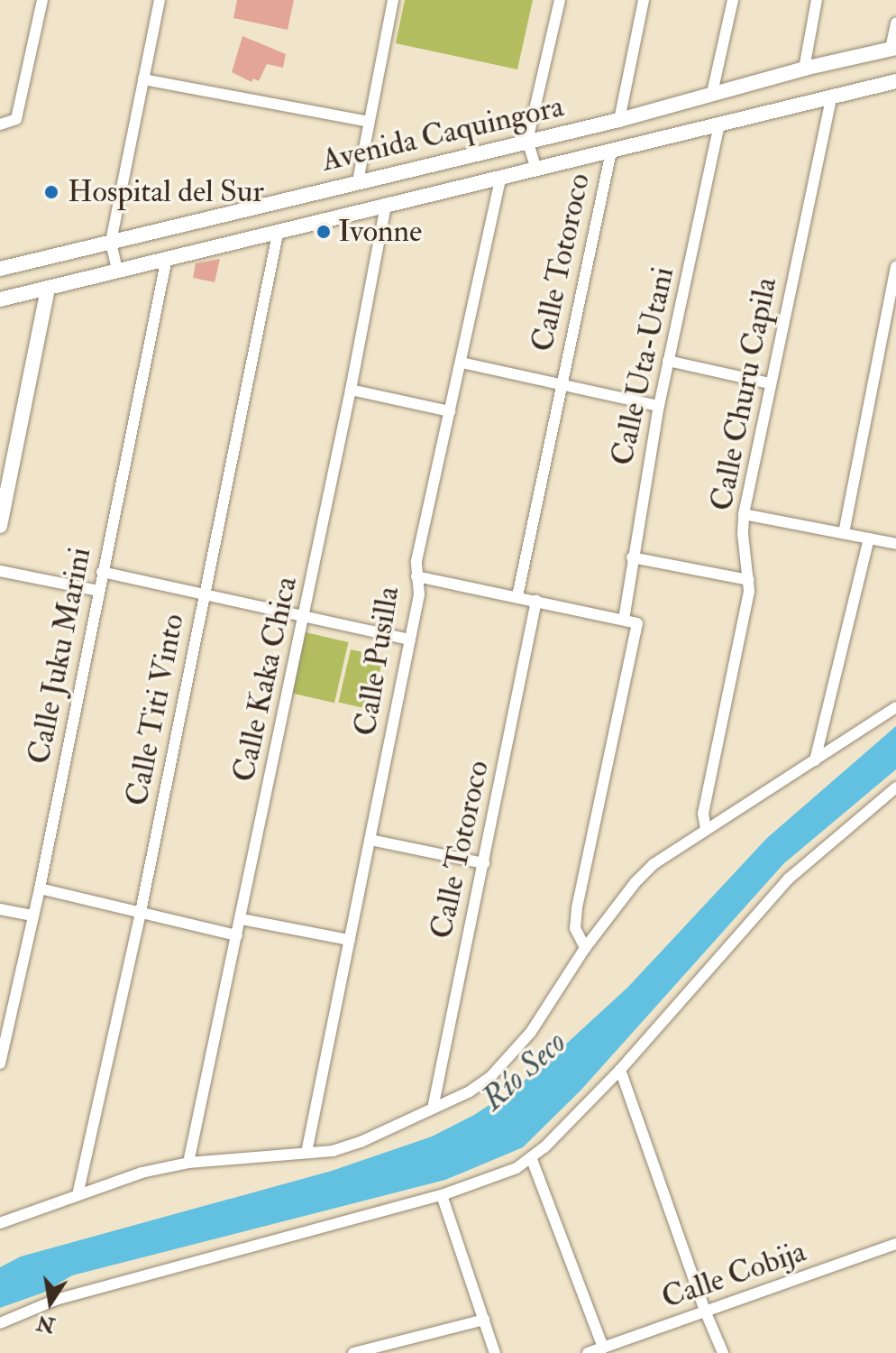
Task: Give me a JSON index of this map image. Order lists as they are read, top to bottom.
{
  "streets": {
    "street": [
      "Avenida Caquingora",
      "Calle Totoroco",
      "Calle Uta-Utani",
      "Calle Churu Capila",
      "Calle Juku Marini",
      "Calle Pusilla",
      "Calle Kaka Chica",
      "Calle Titi Vinto",
      "Calle Cobija"
    ]
  },
  "crossings": [
    ["Avenida Caquingora", "Calle Totoroco"],
    ["Avenida Caquingora", "Calle Uta-Utani"],
    ["Avenida Caquingora", "Calle Churu Capila"],
    ["Avenida Caquingora", "Calle Juku Marini"],
    ["Avenida Caquingora", "Calle Pusilla"],
    ["Avenida Caquingora", "Calle Kaka Chica"],
    ["Avenida Caquingora", "Calle Titi Vinto"]
  ],
  "water": ["Río Seco"],
  "places": ["Hospital del Sur", "Ivonne"],
  "north": "bottom"
}
